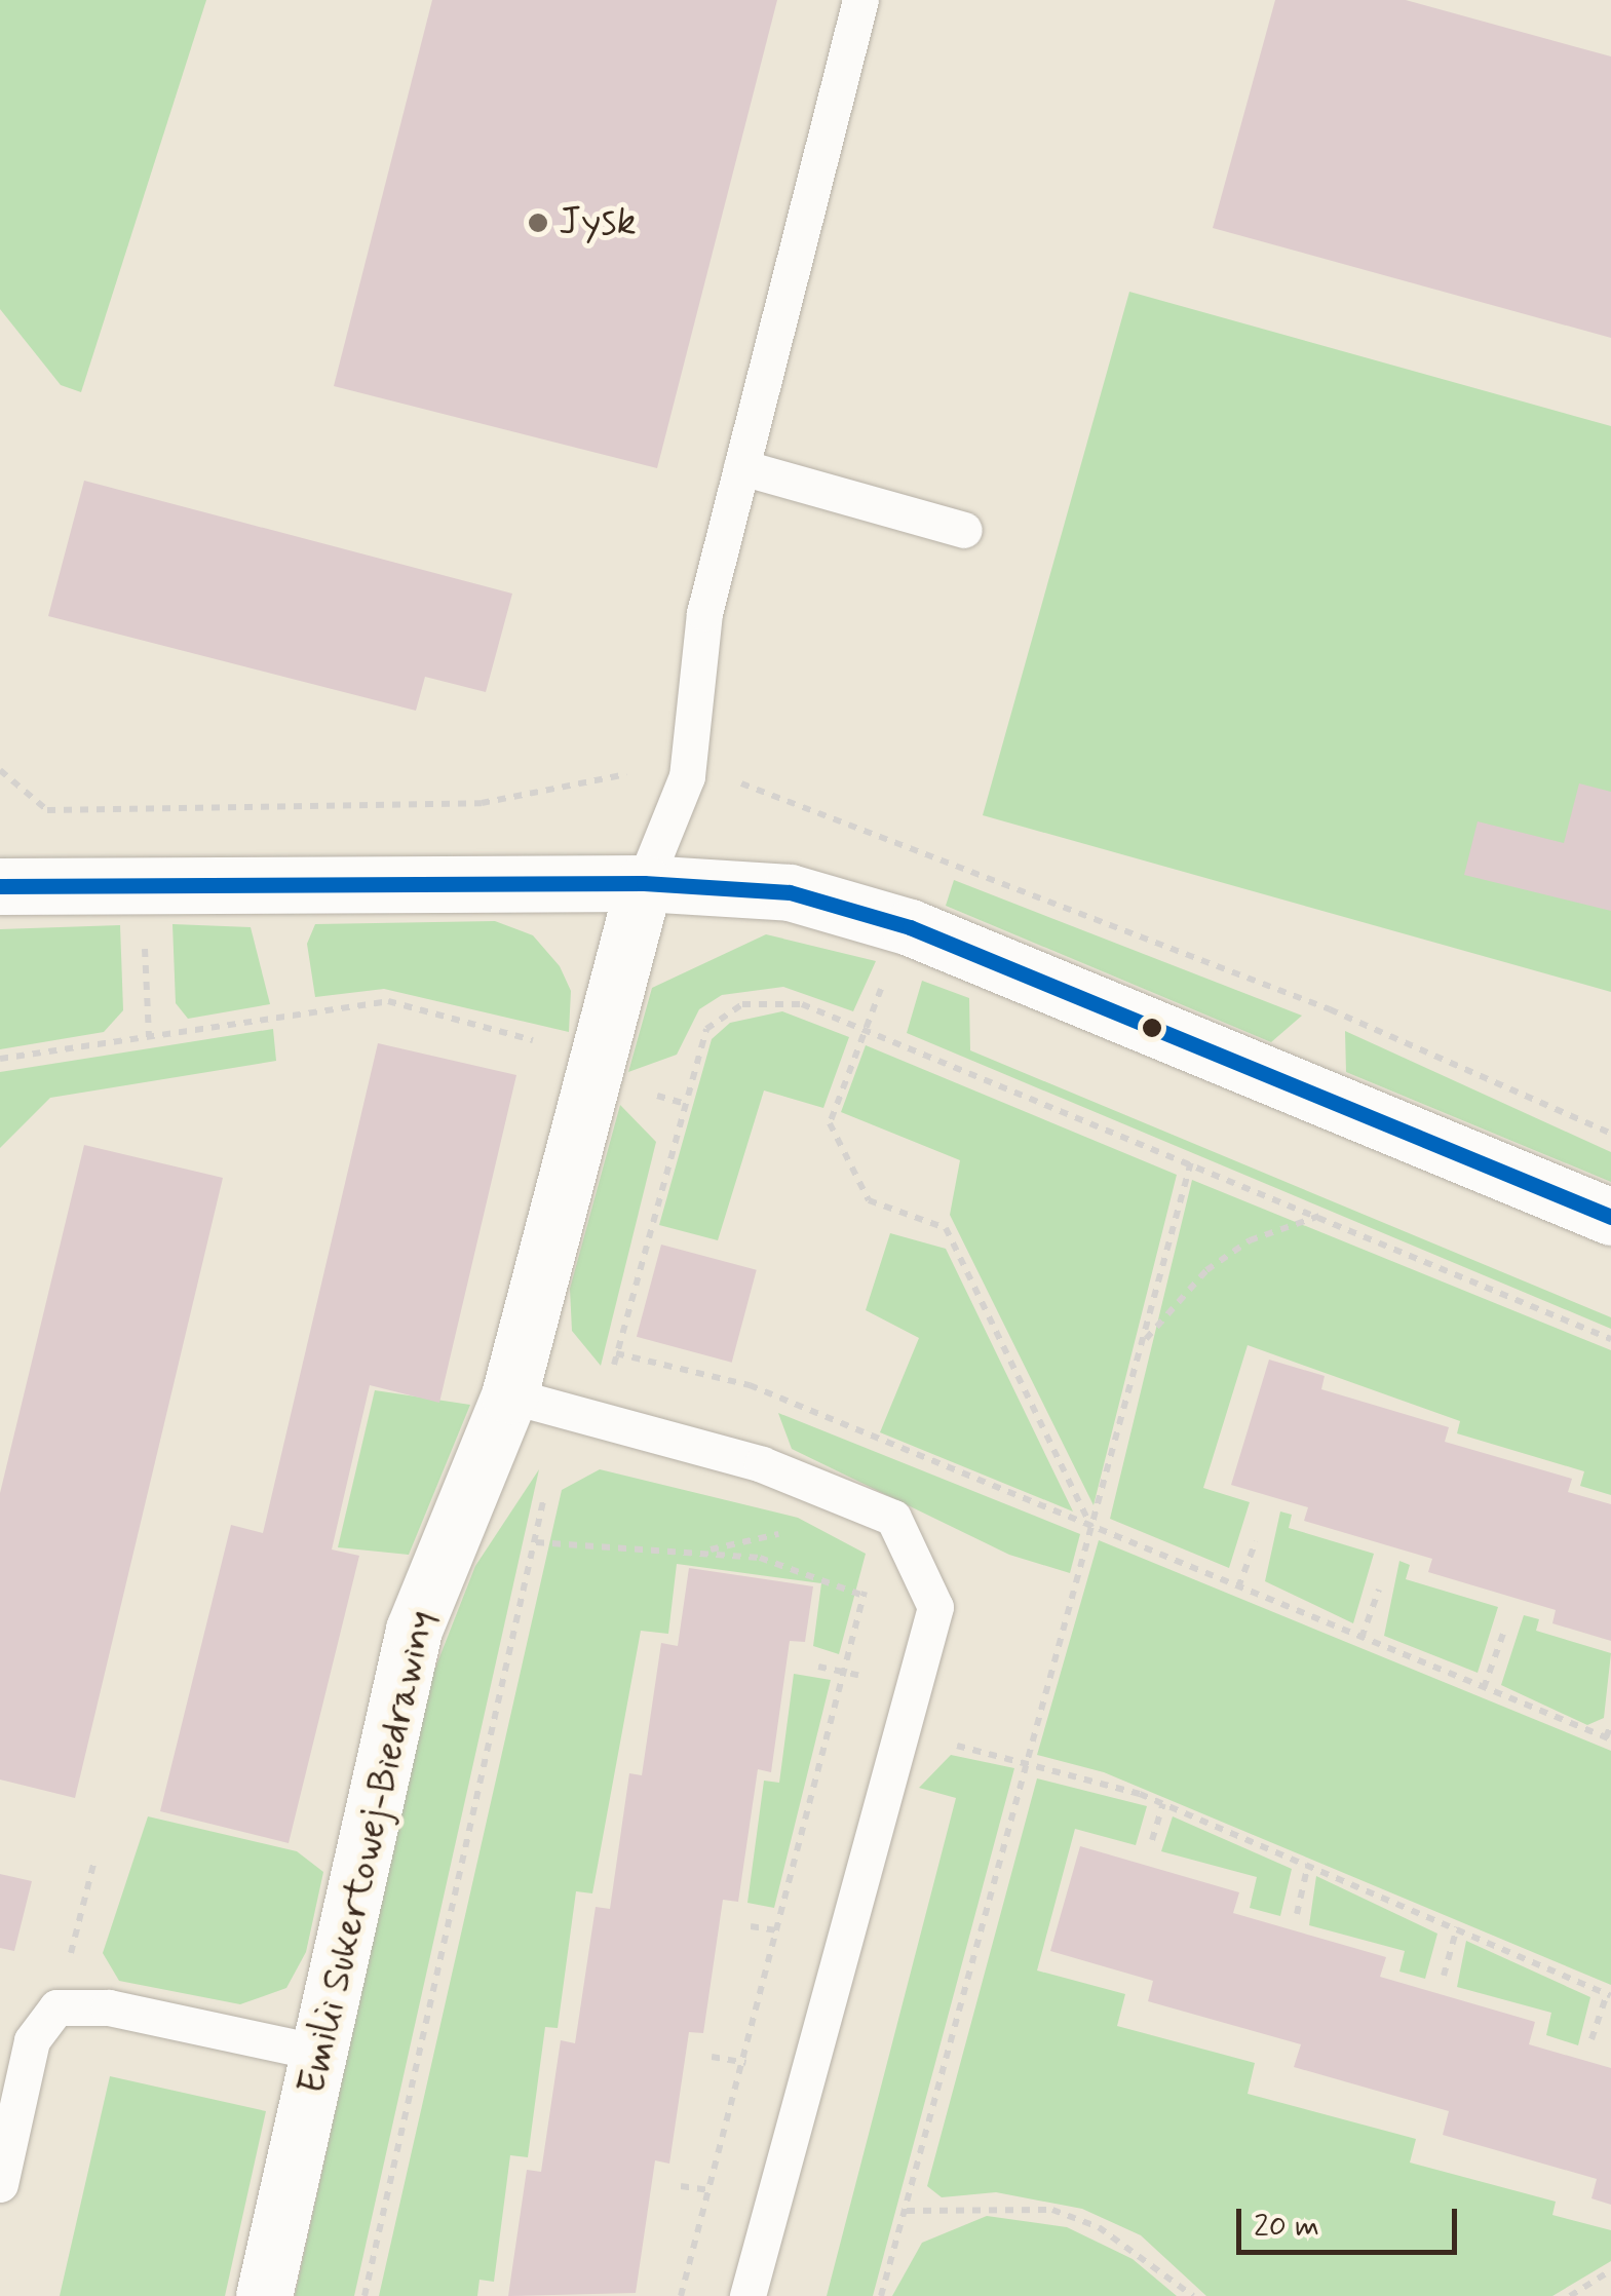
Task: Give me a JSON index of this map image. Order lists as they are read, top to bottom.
{
  "streets": {
    "street": ["Emilii Sukertowej-Biedrawiny"]
  },
  "places": ["Jysk"],
  "scale_bar": "20 m"
}
